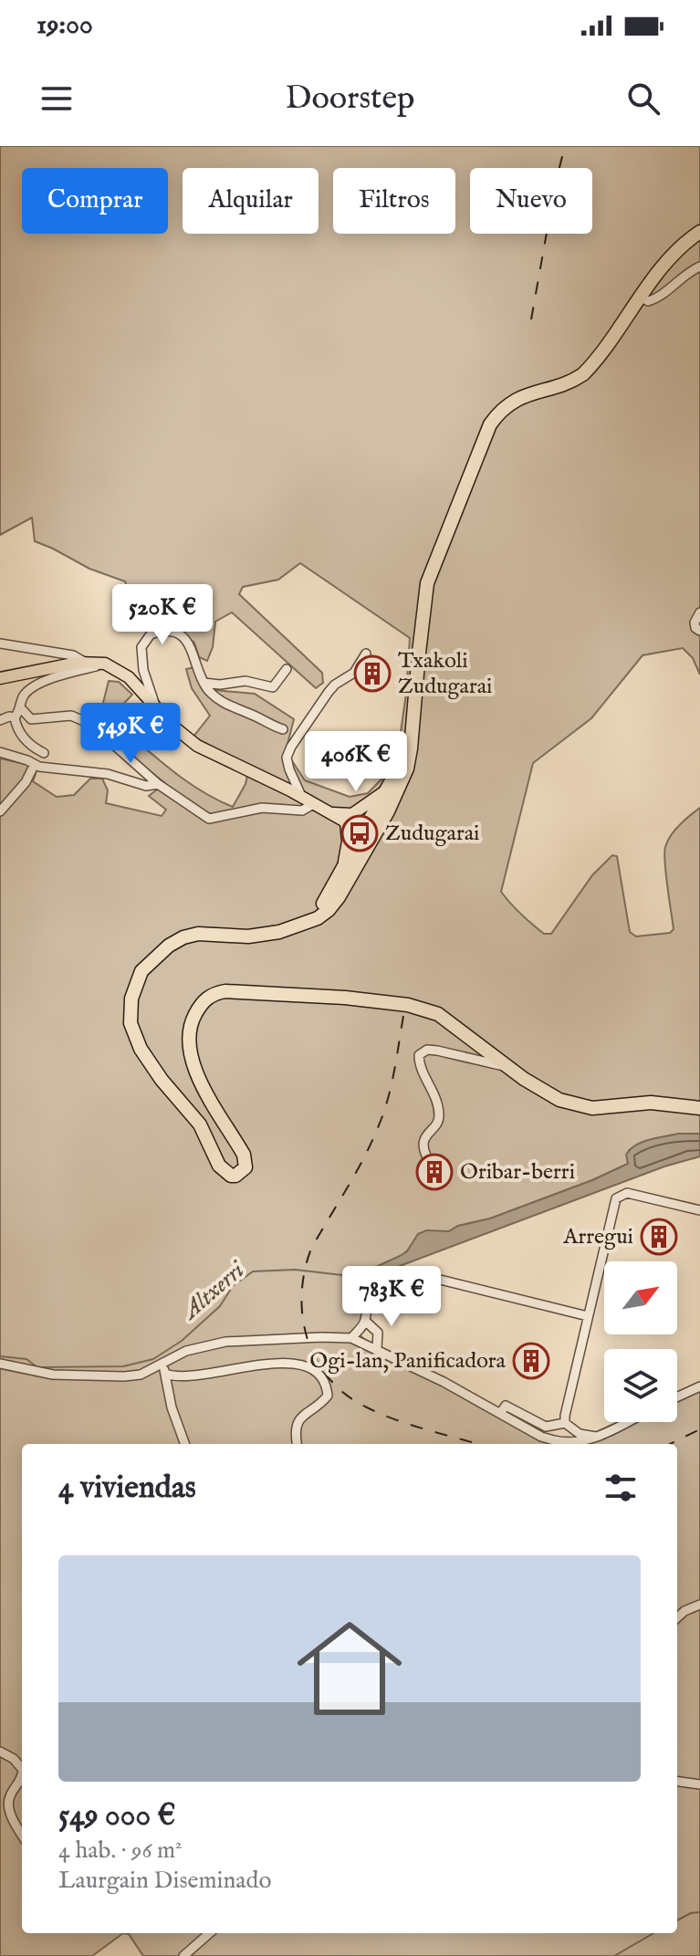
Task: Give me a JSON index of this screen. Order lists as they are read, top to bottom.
{
  "water": ["Altxerri"],
  "places": {
    "building": [
      "Txakoli Zudugarai",
      "Oribar-berri",
      "Arregui",
      "Ogi-lan, Panificadora"
    ],
    "bus stop": ["Zudugarai"]
  },
  "north": "top right",
  "page": {
    "status": "19:00",
    "header": "Doorstep",
    "chip": [
      "Comprar",
      "Alquilar",
      "Filtros",
      "Nuevo"
    ],
    "price": [
      "520K €",
      "549K €",
      "406K €",
      "783K €"
    ],
    "heading": "4 viviendas",
    "list": [
      {
        "name": "549 000 €",
        "note": "4 hab. · 96 m² · Laurgain Diseminado"
      }
    ]
  }
}
